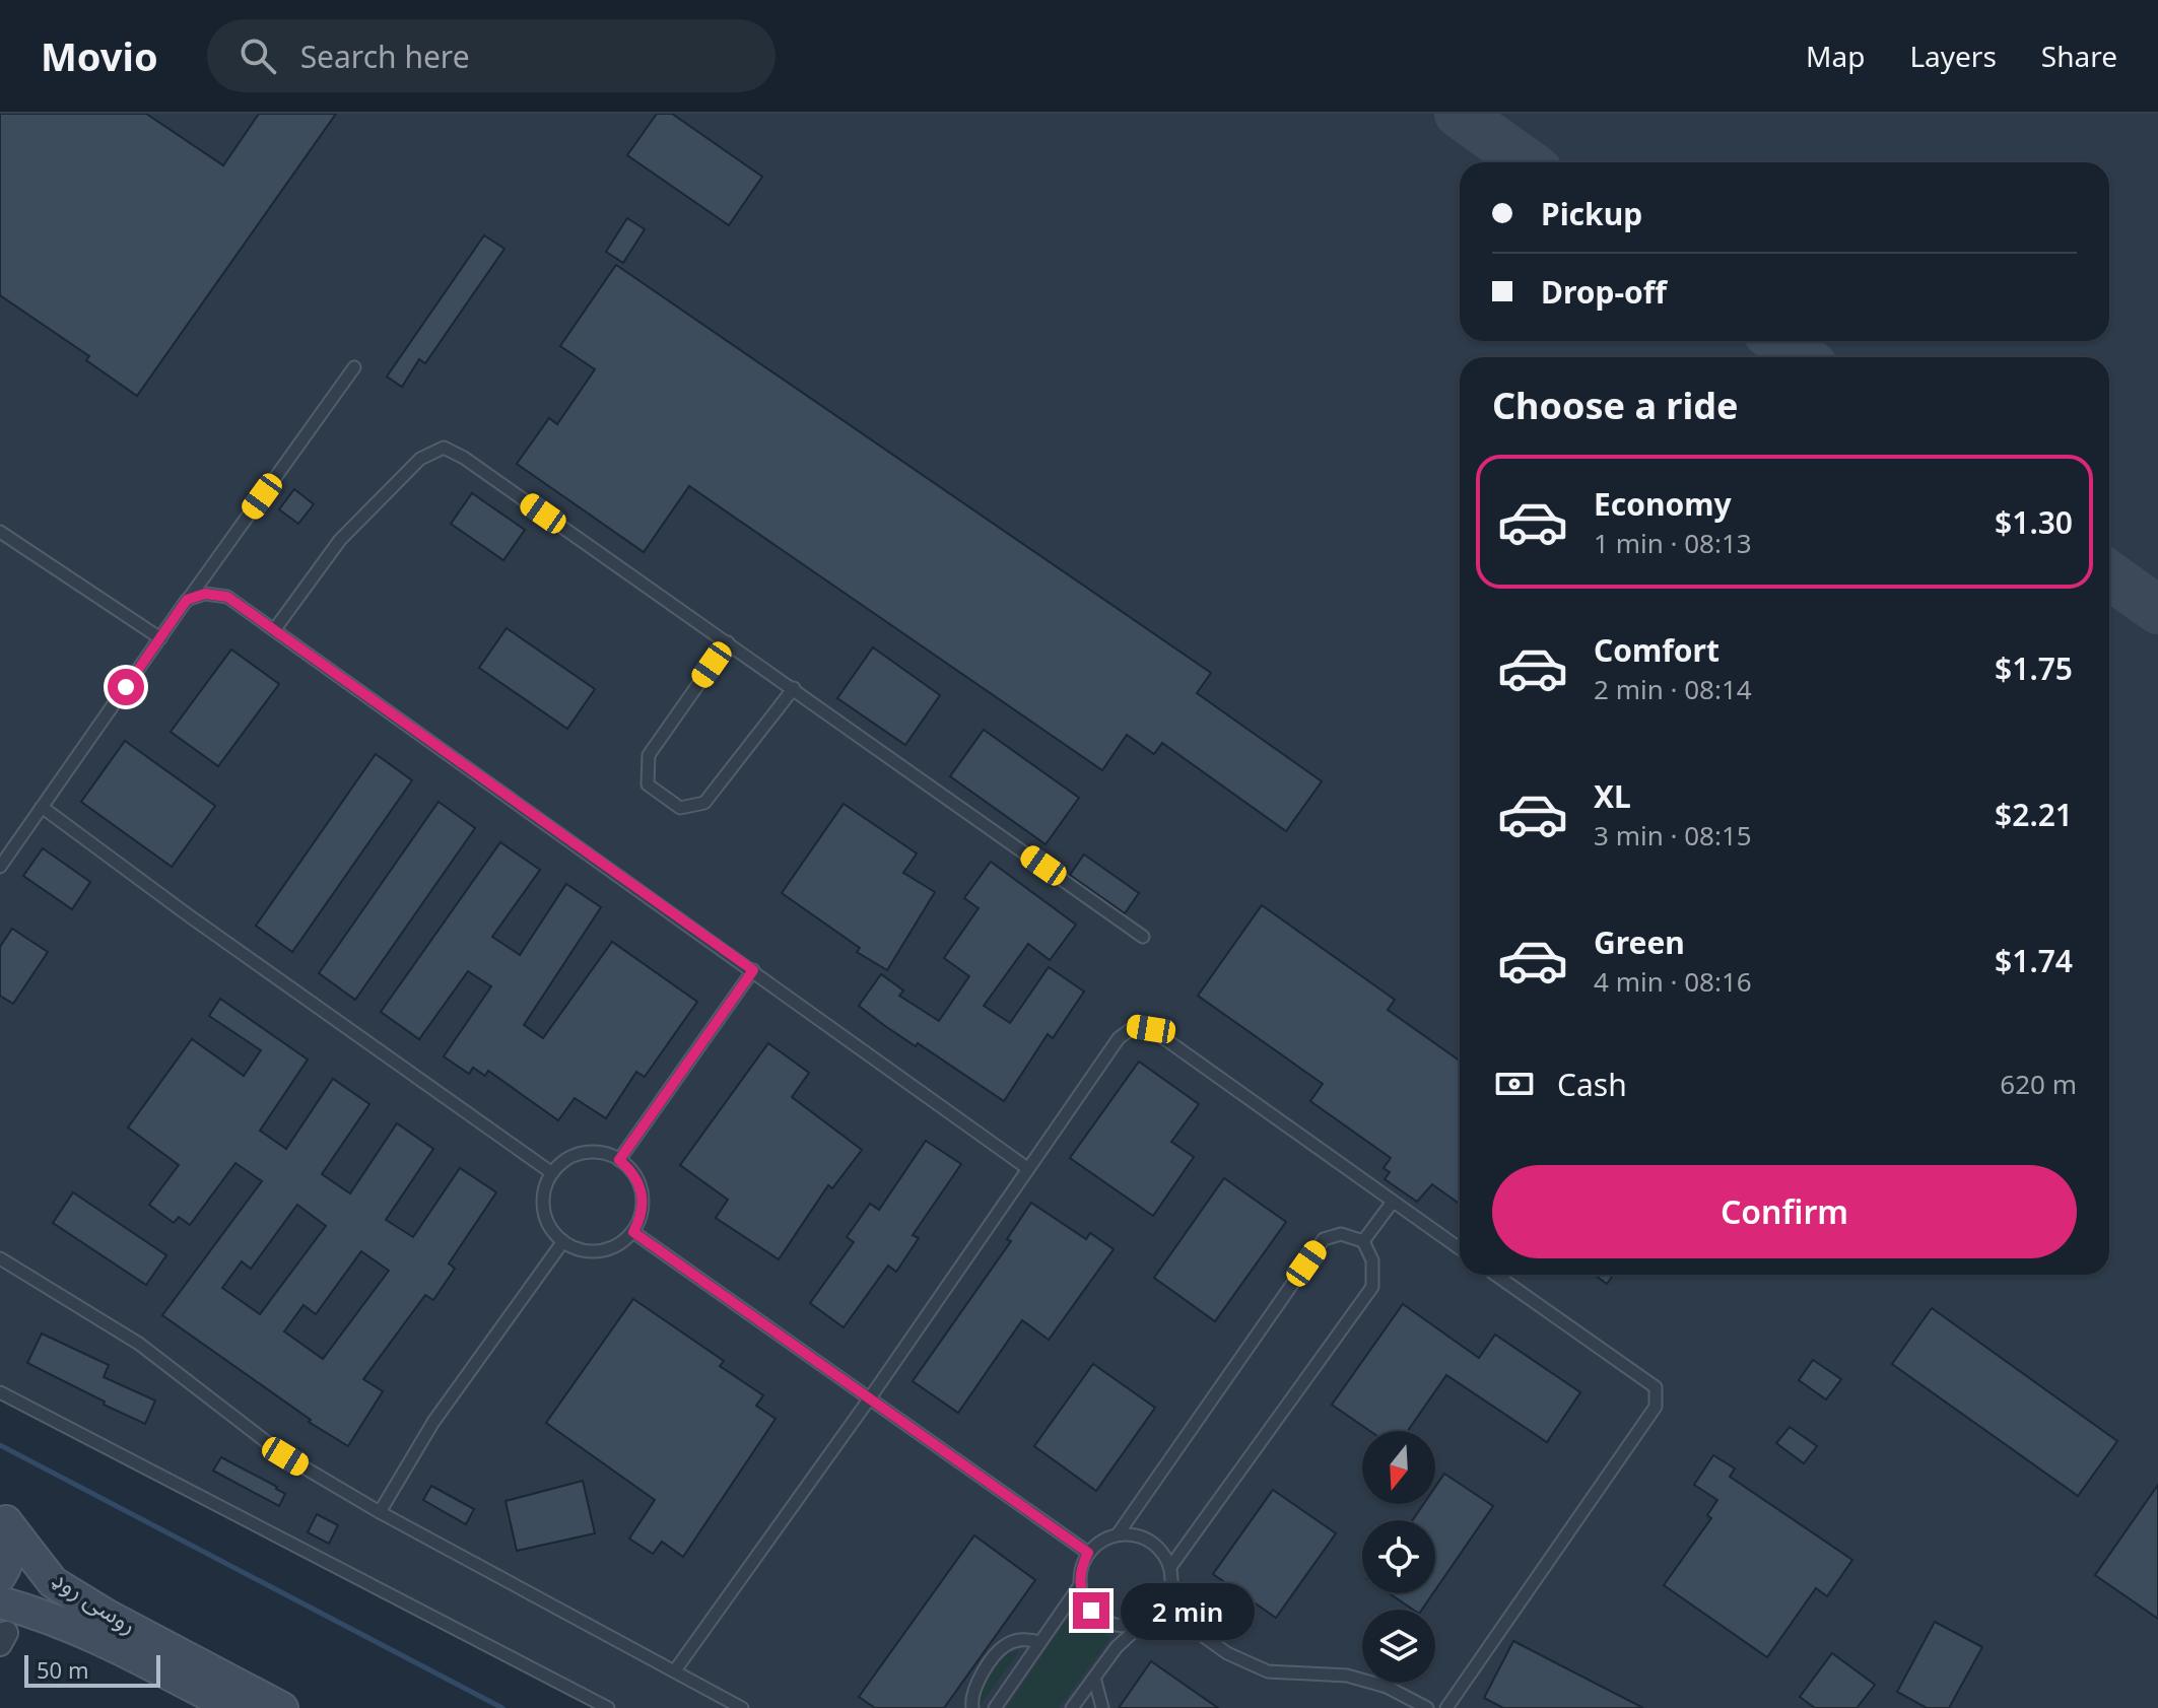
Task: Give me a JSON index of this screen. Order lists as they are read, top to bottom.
{
  "streets": {
    "main road": ["روسی روډ"]
  },
  "scale_bar": "50 m",
  "north": "bottom",
  "page": {
    "header": "Movio",
    "search": "Search here",
    "nav": ["Map", "Layers", "Share"],
    "banner": ["Pickup", "Drop-off"],
    "heading": "Choose a ride",
    "list": [
      {
        "name": "Economy",
        "note": "1 min · 08:13",
        "value": "$1.30"
      },
      {
        "name": "Comfort",
        "note": "2 min · 08:14",
        "value": "$1.75"
      },
      {
        "name": "XL",
        "note": "3 min · 08:15",
        "value": "$2.21"
      },
      {
        "name": "Green",
        "note": "4 min · 08:16",
        "value": "$1.74"
      }
    ],
    "pay": ["Cash", "620 m"],
    "buttons": "Confirm",
    "bubble": "2 min",
    "scale": "50 m"
  }
}
